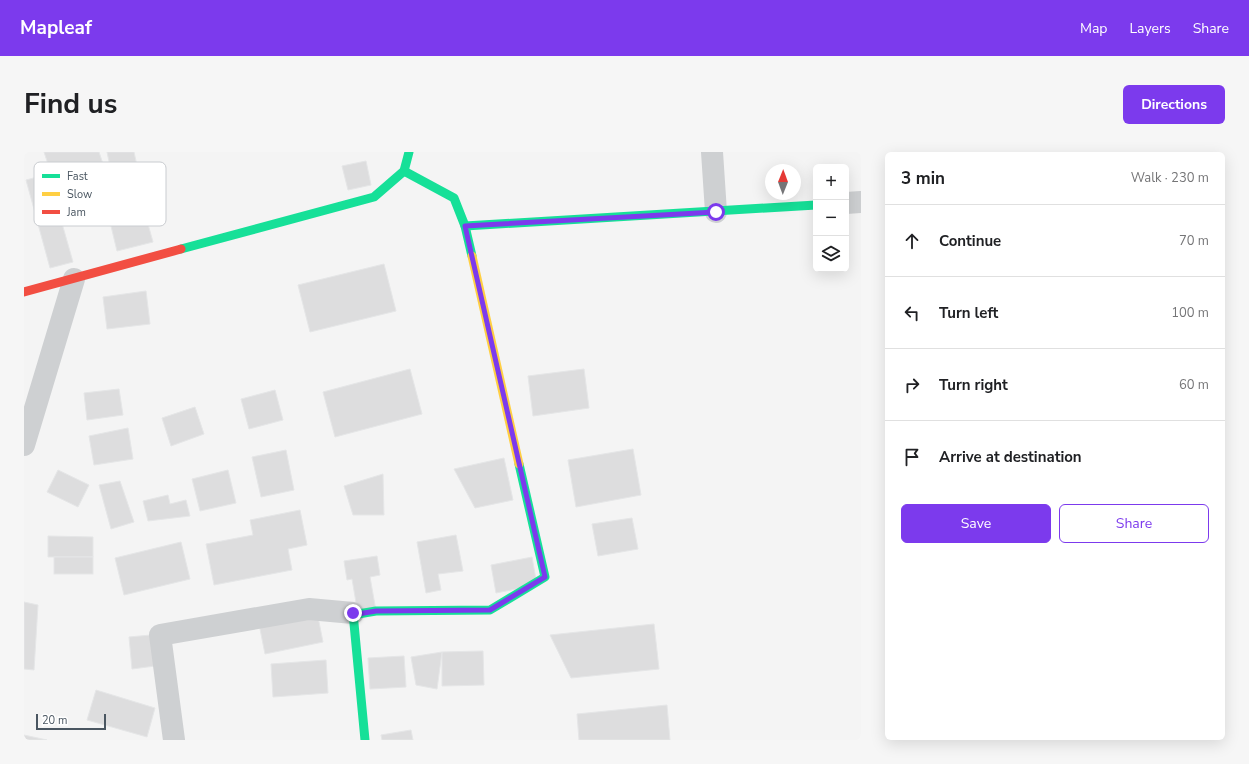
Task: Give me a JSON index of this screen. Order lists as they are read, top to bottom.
{
  "legend": ["Fast", "Slow", "Jam"],
  "scale_bar": "20 m",
  "north": "top",
  "page": {
    "header": "Mapleaf",
    "nav": ["Map", "Layers", "Share"],
    "title": "Find us",
    "buttons": [
      "Directions",
      ["Save", "Share"]
    ],
    "heading": ["3 min", "Walk · 230 m"],
    "map_buttons": ["+", "−"],
    "list": [
      ["Continue", "70 m"],
      ["Turn left", "100 m"],
      ["Turn right", "60 m"],
      "Arrive at destination"
    ],
    "scale": "20 m"
  }
}
